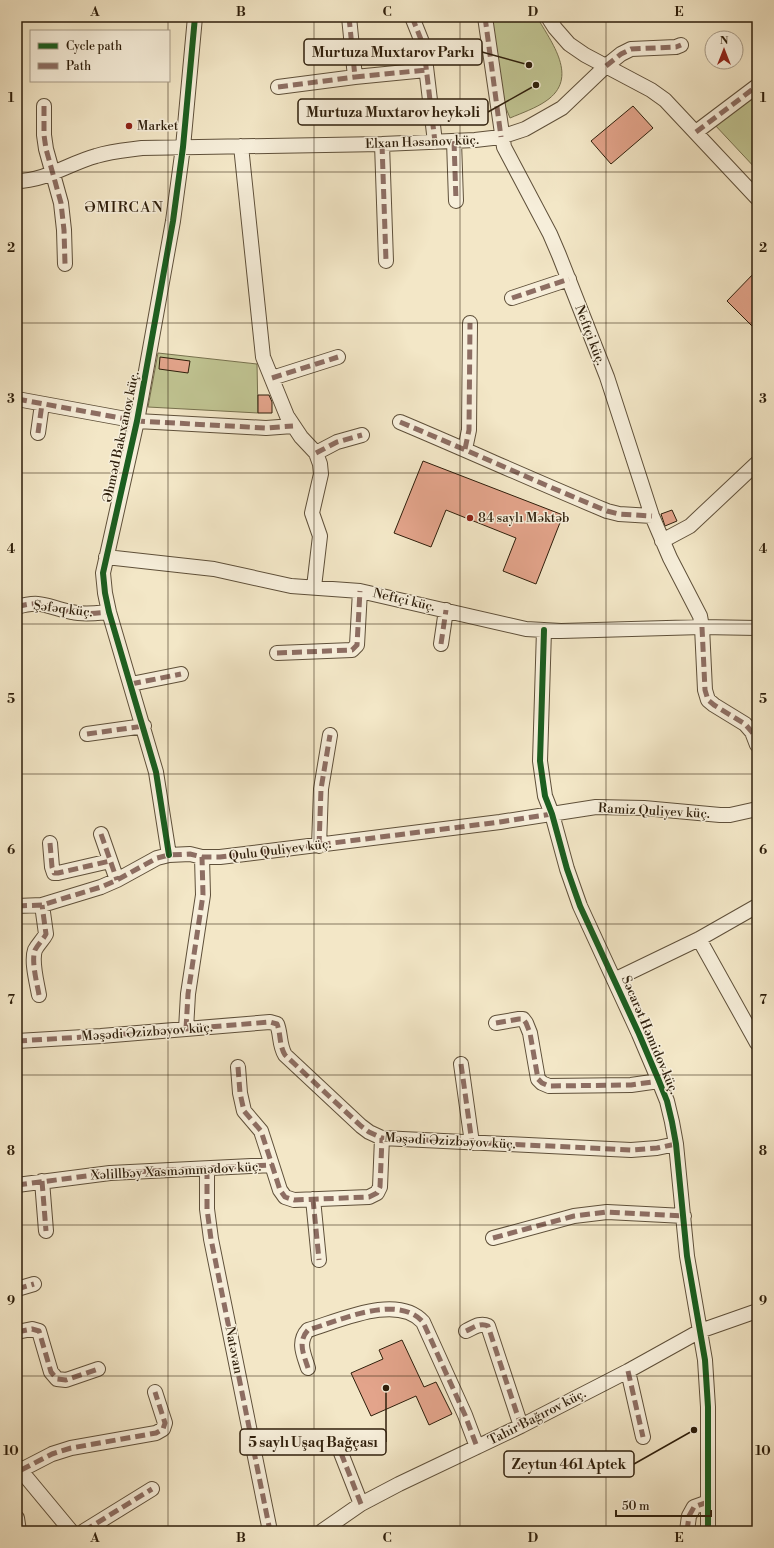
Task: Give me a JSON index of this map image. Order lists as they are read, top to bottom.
{
  "streets": {
    "street": [
      "Elxan Həsənov küç.",
      "Neftçi küç.",
      "Əhməd Bakıxanov küç.",
      "Şəfəq küç.",
      "Ramiz Quliyev küç.",
      "Qulu Quliyev küç.",
      "Məşədi Əzizbəyov küç.",
      "Səcarət Həmidov küç.",
      "Xəlillbəy Xasməmmədov küç.",
      "Natəvan",
      "Tahir Bağırov küç."
    ]
  },
  "crossings": [
    ["Elxan Həsənov küç.", "Neftçi küç."],
    ["Elxan Həsənov küç.", "Əhməd Bakıxanov küç."],
    ["Neftçi küç.", "Əhməd Bakıxanov küç."],
    ["Neftçi küç.", "Səcarət Həmidov küç."],
    ["Əhməd Bakıxanov küç.", "Şəfəq küç."],
    ["Əhməd Bakıxanov küç.", "Qulu Quliyev küç."],
    ["Ramiz Quliyev küç.", "Qulu Quliyev küç."],
    ["Ramiz Quliyev küç.", "Səcarət Həmidov küç."],
    ["Qulu Quliyev küç.", "Səcarət Həmidov küç."],
    ["Məşədi Əzizbəyov küç.", "Səcarət Həmidov küç."],
    ["Məşədi Əzizbəyov küç.", "Xəlillbəy Xasməmmədov küç."],
    ["Səcarət Həmidov küç.", "Tahir Bağırov küç."],
    ["Xəlillbəy Xasməmmədov küç.", "Natəvan"]
  ],
  "districts": ["ƏMIRCAN"],
  "places": [
    "Murtuza Muxtarov Parkı",
    "Murtuza Muxtarov heykəli",
    "Market",
    "84 saylı Məktəb",
    "5 saylı Uşaq Bağçası",
    "Zeytun 461 Aptek"
  ],
  "legend": ["Cycle path", "Path"],
  "scale_bar": "50 m",
  "north": "top",
  "grid": {
    "columns": [
      "A",
      "B",
      "C",
      "D",
      "E"
    ],
    "rows": [
      "1",
      "2",
      "3",
      "4",
      "5",
      "6",
      "7",
      "8",
      "9",
      "10"
    ]
  }
}
